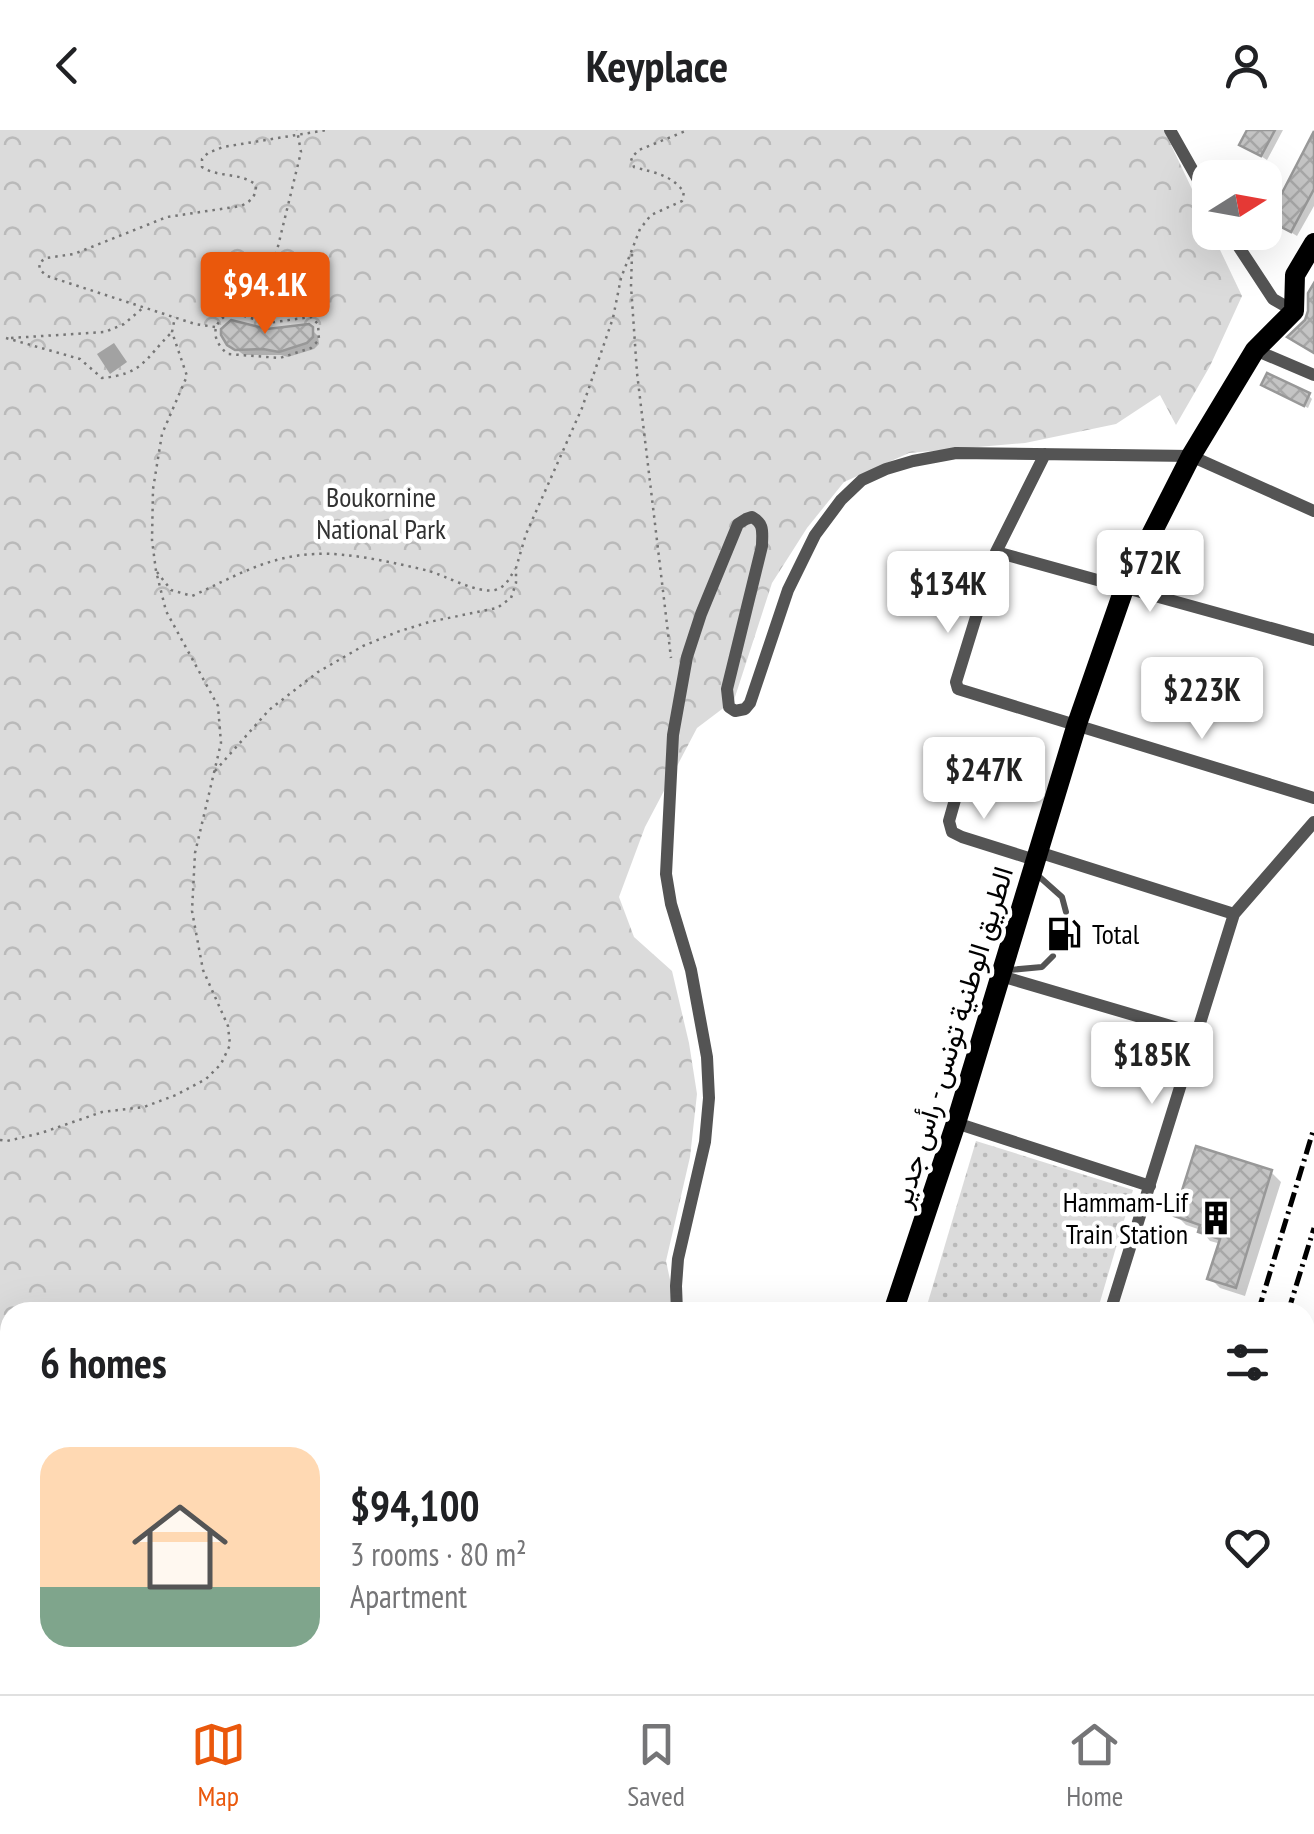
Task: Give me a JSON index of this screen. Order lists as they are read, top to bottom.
{
  "streets": {
    "main road": ["الطريق الوطنية تونس - رأس جدير"]
  },
  "parks": ["Boukornine National Park"],
  "places": {
    "fuel station": ["Total"],
    "building": ["Hammam-Lif Train Station"]
  },
  "north": "right",
  "page": {
    "header": "Keyplace",
    "price": [
      "$94.1K",
      "$72K",
      "$134K",
      "$223K",
      "$247K",
      "$185K"
    ],
    "heading": "6 homes",
    "list": [
      {
        "name": "$94,100",
        "note": "3 rooms · 80 m² · Apartment"
      }
    ],
    "tabs": ["Map", "Saved", "Home"]
  }
}
